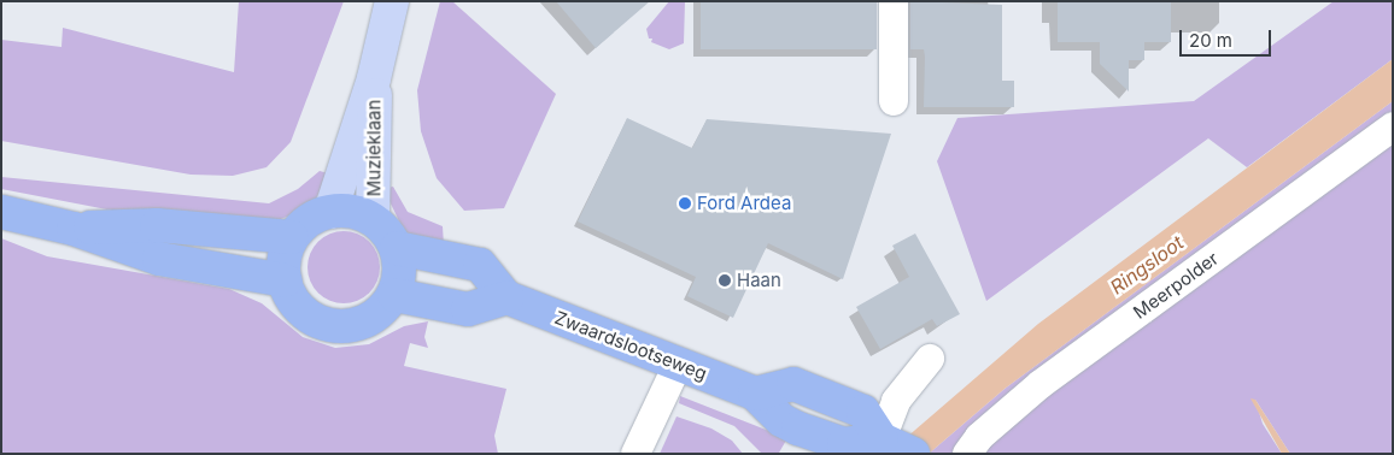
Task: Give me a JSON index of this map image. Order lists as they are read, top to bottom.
{
  "streets": {
    "main road": ["Zwaardslootseweg"],
    "street": ["Muzieklaan", "Meerpolder"]
  },
  "water": ["Ringsloot"],
  "places": ["Ford Ardea", "Haan"],
  "scale_bar": "20 m"
}
